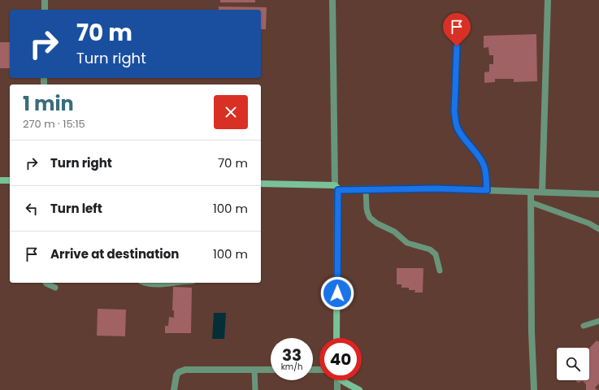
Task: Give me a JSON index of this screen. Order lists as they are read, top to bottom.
{
  "page": {
    "turn": ["70 m", "Turn right"],
    "heading": ["1 min", "270 m · 15:15"],
    "list": [
      {
        "name": "Turn right",
        "value": "70 m"
      },
      {
        "name": "Turn left",
        "value": "100 m"
      },
      {
        "name": "Arrive at destination",
        "value": "100 m"
      }
    ],
    "speed": "33 km/h",
    "limit": "40"
  }
}
